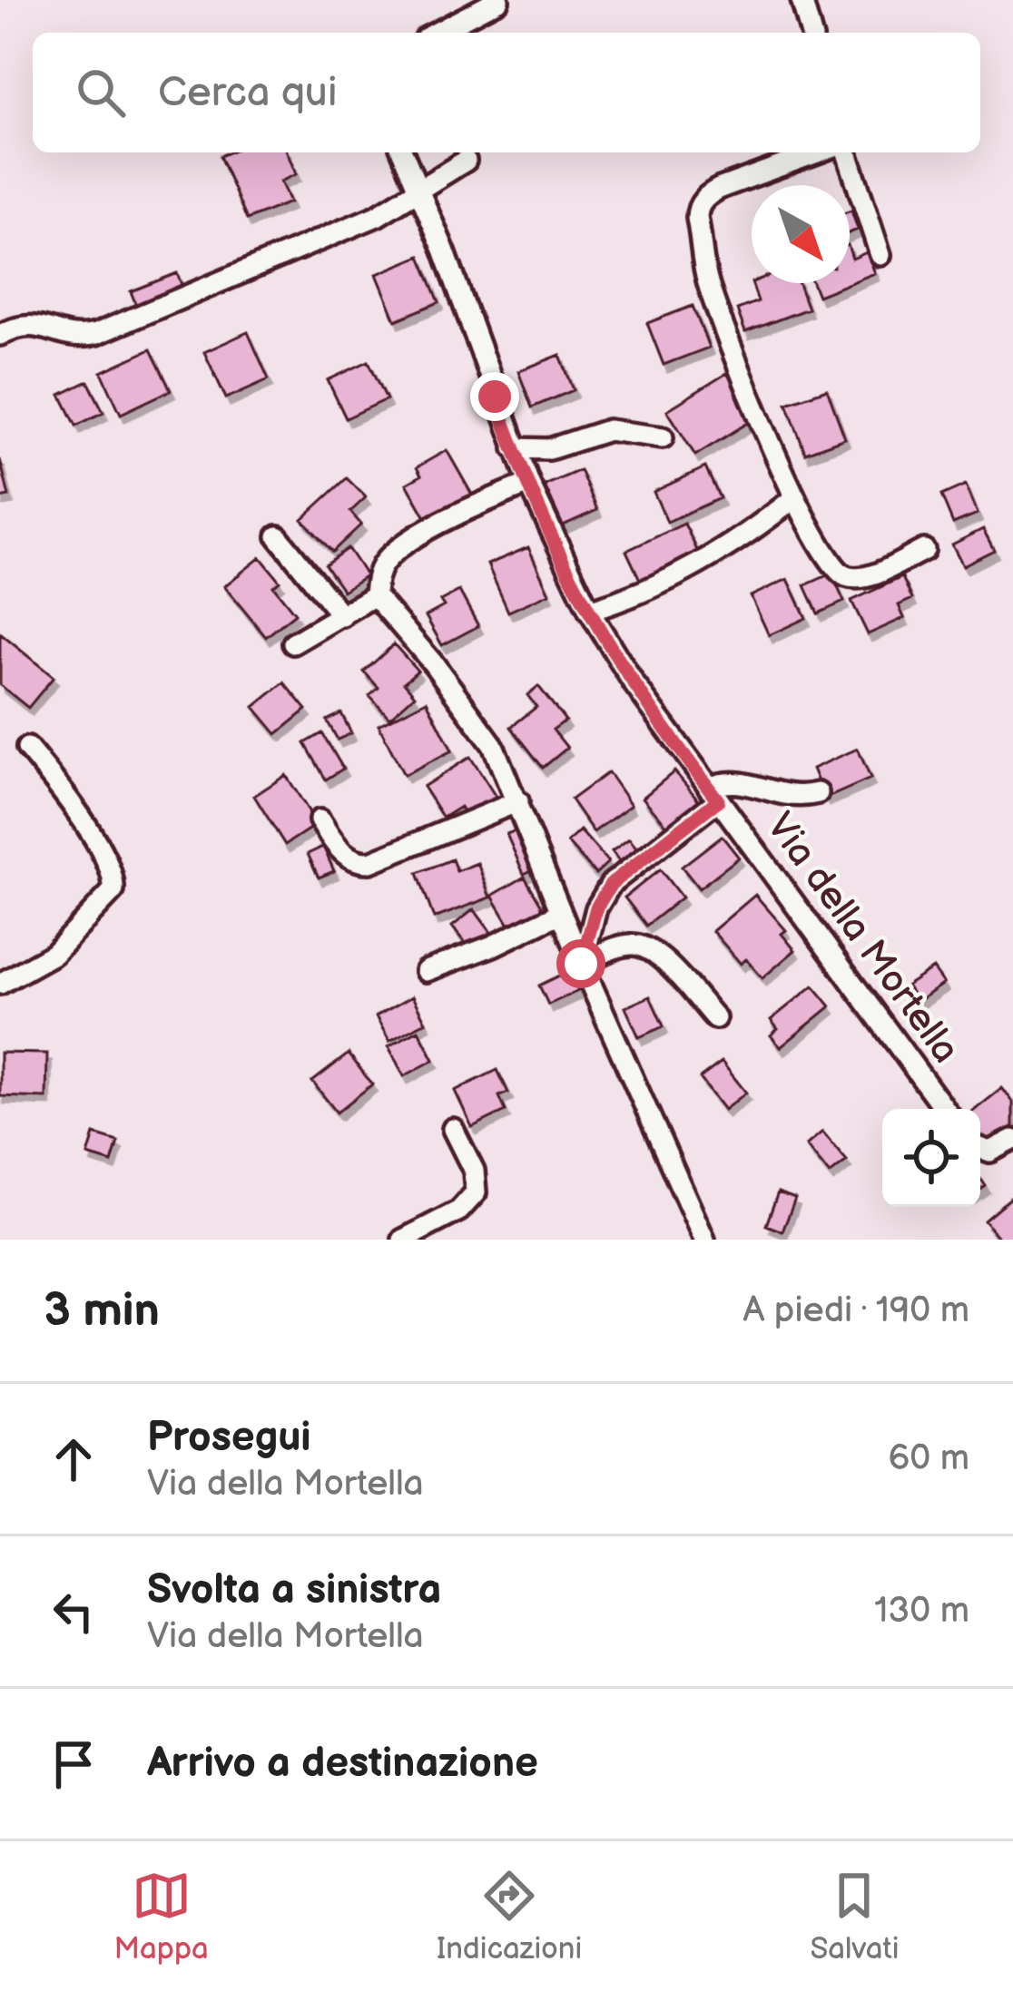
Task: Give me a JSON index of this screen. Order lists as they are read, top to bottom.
{
  "streets": {
    "street": ["Via della Mortella"]
  },
  "north": "bottom right",
  "page": {
    "search": "Cerca qui",
    "heading": ["3 min", "A piedi · 190 m"],
    "list": [
      ["Prosegui", "Via della Mortella", "60 m"],
      ["Svolta a sinistra", "Via della Mortella", "130 m"],
      "Arrivo a destinazione"
    ],
    "nav": ["Mappa", "Indicazioni", "Salvati"]
  }
}
